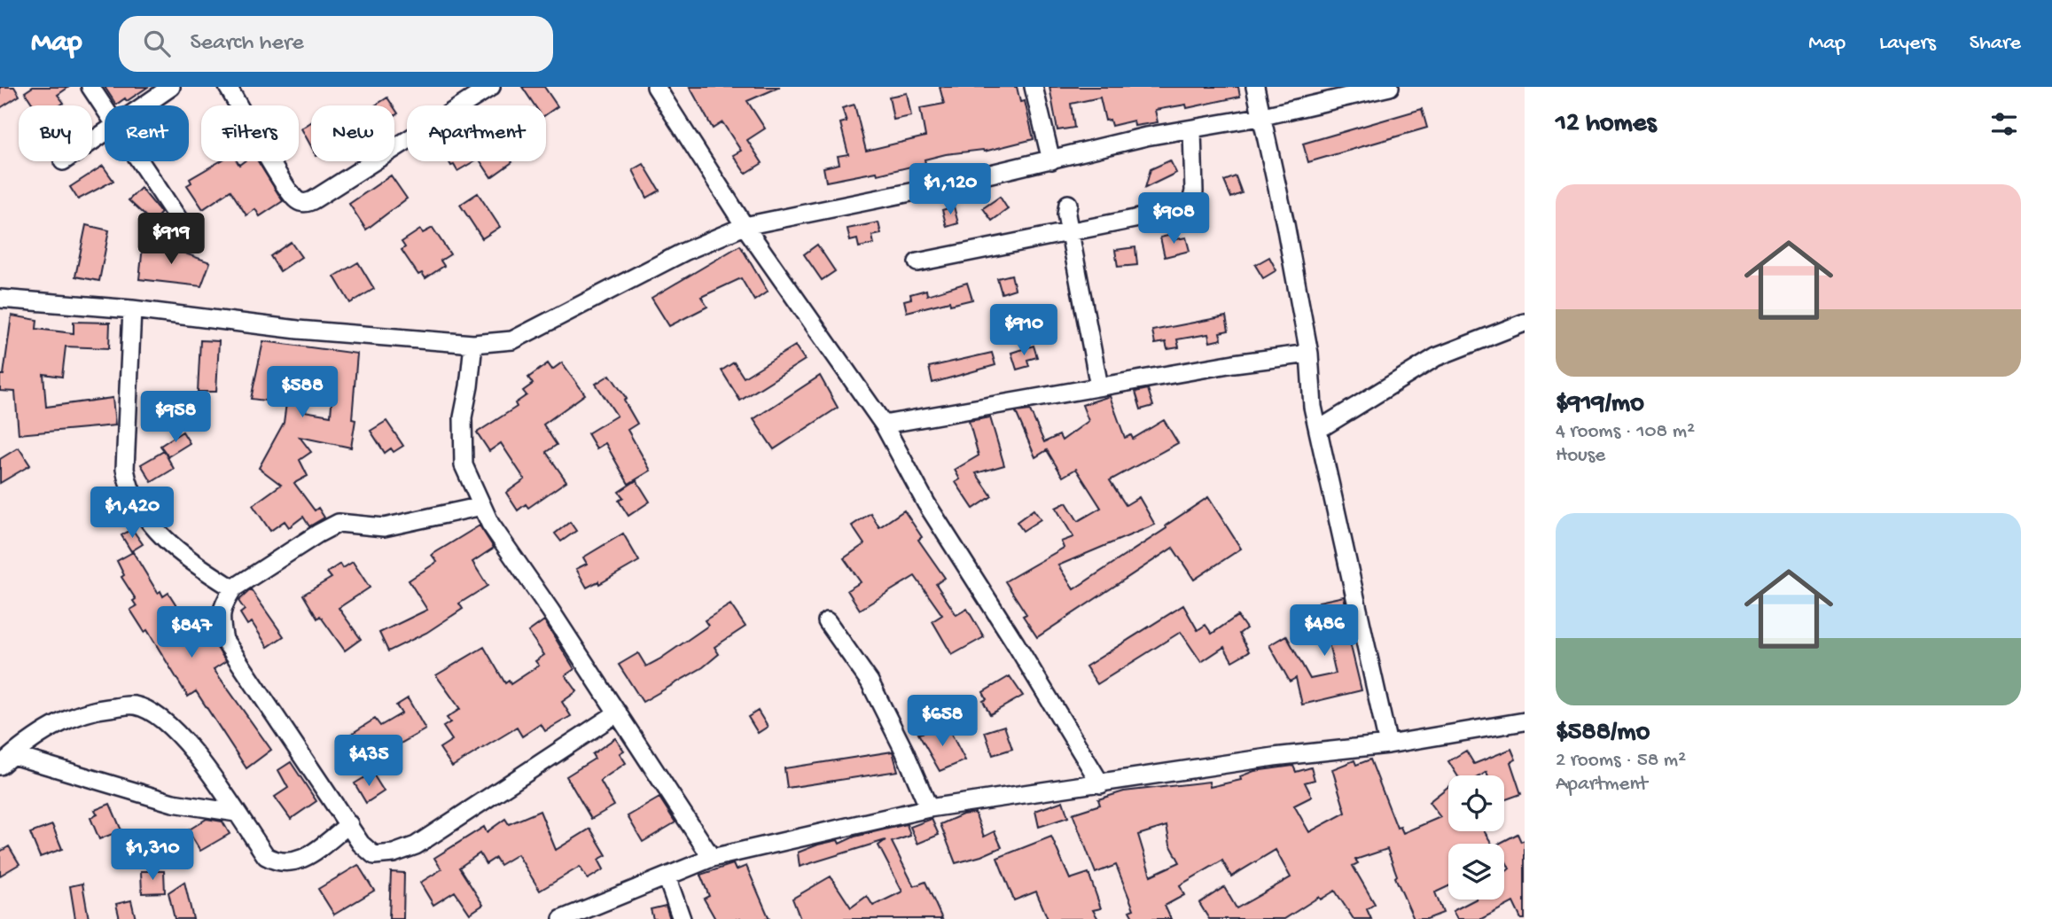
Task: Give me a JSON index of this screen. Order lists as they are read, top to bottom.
{
  "page": {
    "header": "Map",
    "search": "Search here",
    "nav": ["Map", "Layers", "Share"],
    "heading": "12 homes",
    "chip": [
      "Buy",
      "Rent",
      "Filters",
      "New",
      "Apartment"
    ],
    "list": [
      {
        "name": "$919/mo",
        "note": "4 rooms · 108 m² · House"
      },
      {
        "name": "$588/mo",
        "note": "2 rooms · 58 m² · Apartment"
      }
    ],
    "price": [
      "$1,120",
      "$908",
      "$919",
      "$910",
      "$588",
      "$958",
      "$1,420",
      "$486",
      "$847",
      "$658",
      "$435",
      "$1,310"
    ]
  }
}
